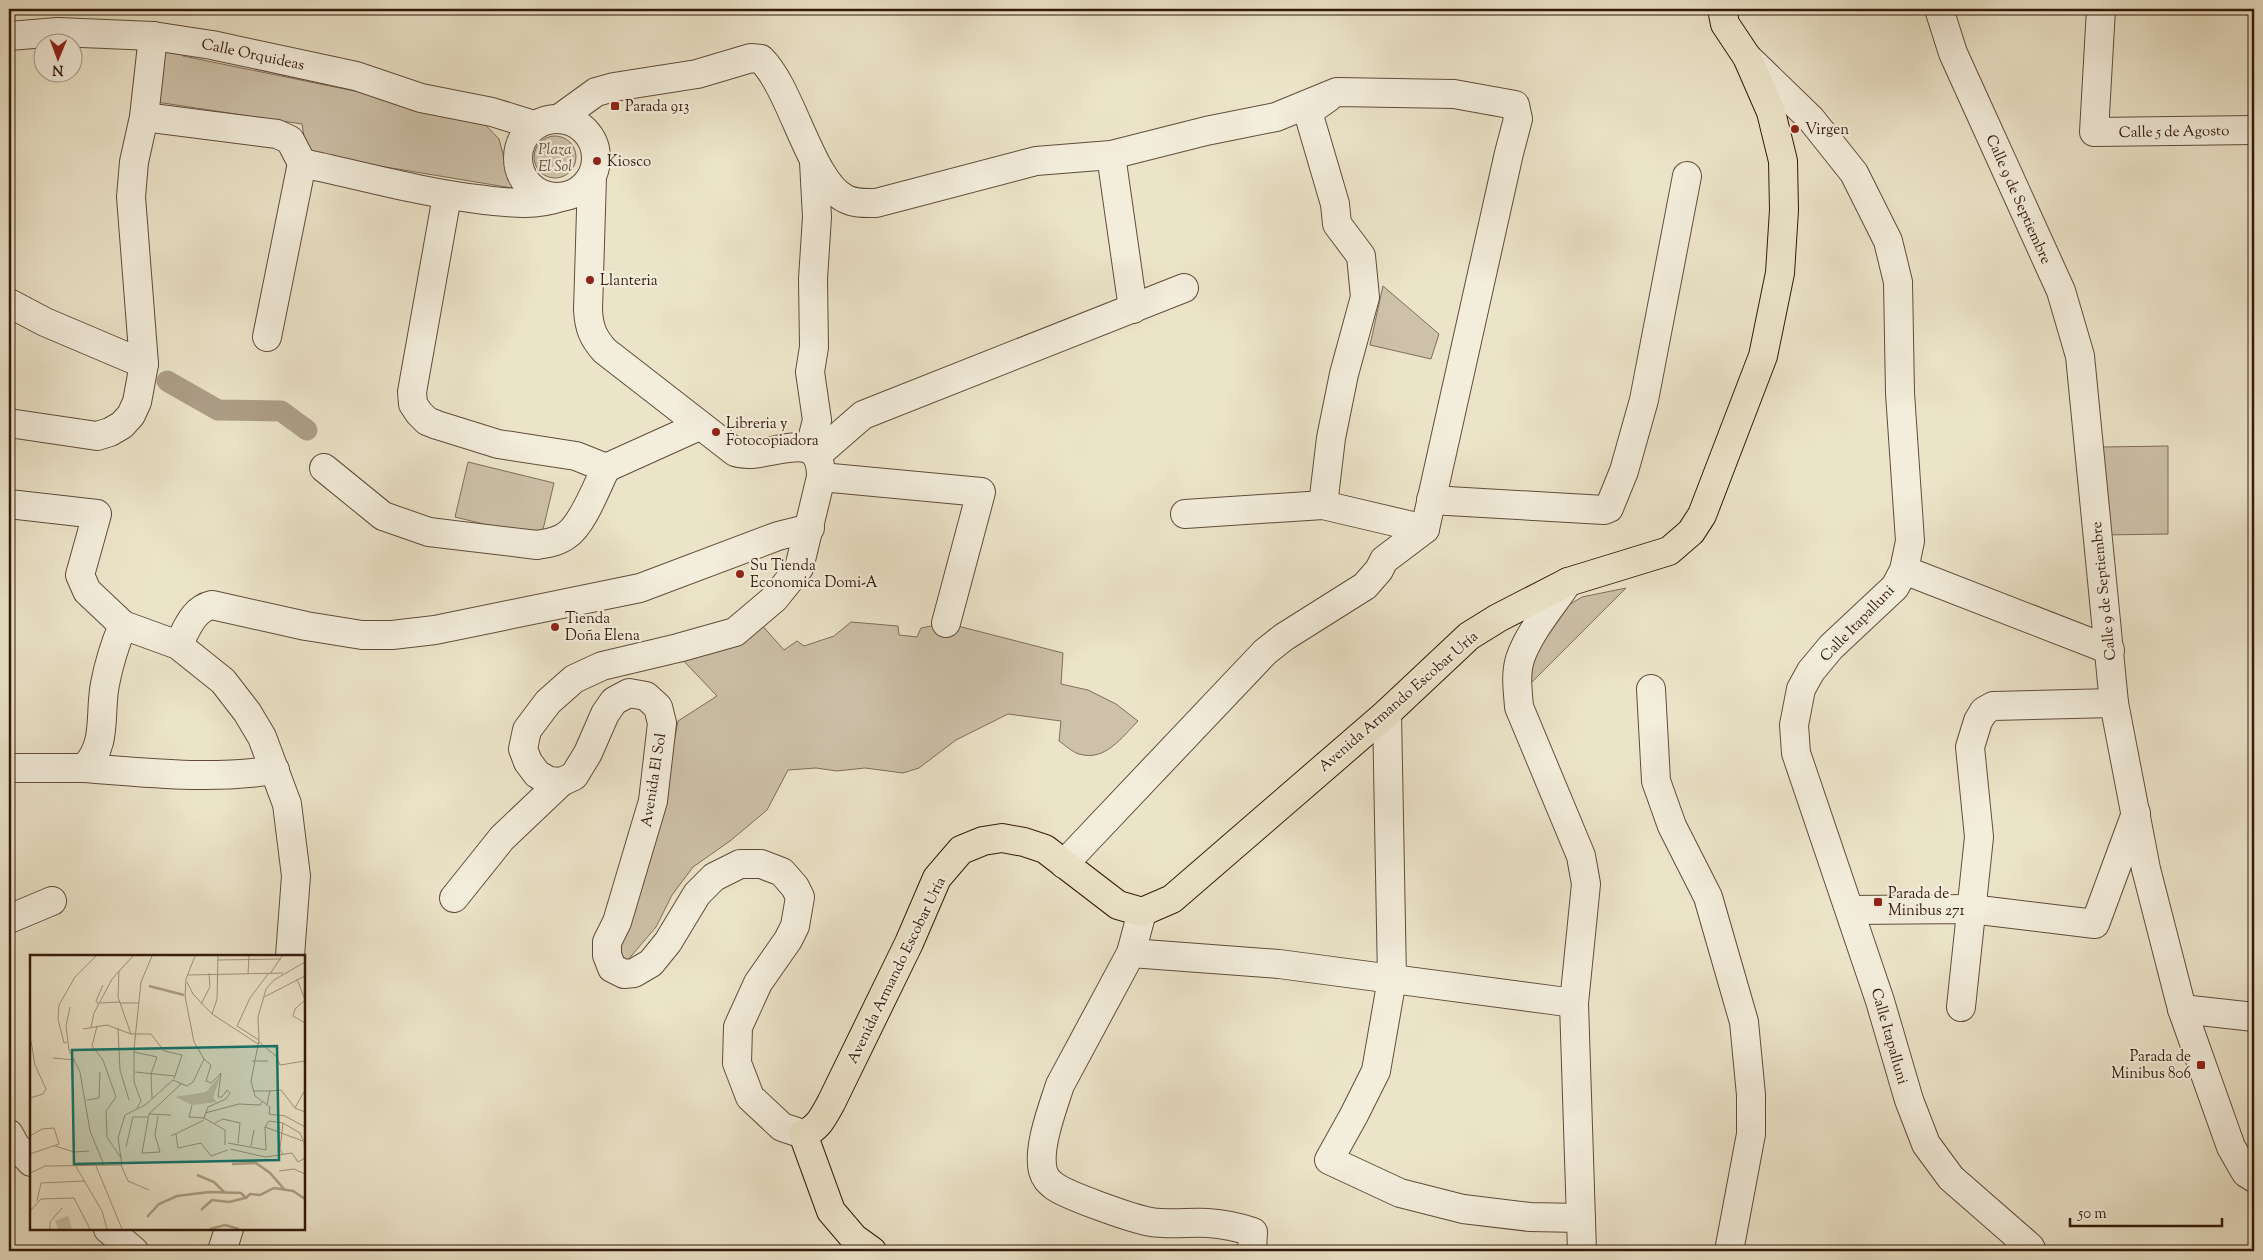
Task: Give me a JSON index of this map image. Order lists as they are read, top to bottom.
{
  "streets": {
    "main road": ["Avenida Armando Escobar Uría"],
    "street": [
      "Calle Orquideas",
      "Calle 5 de Agosto",
      "Calle 9 de Septiembre",
      "Calle Itapalluni",
      "Avenida El Sol"
    ]
  },
  "crossings": [
    ["Calle Itapalluni", "Avenida Armando Escobar Uría"],
    ["Avenida Armando Escobar Uría", "Avenida El Sol"]
  ],
  "parks": ["Plaza El Sol"],
  "places": {
    "transit": ["Parada 913", "Parada de Minibus 271", "Parada de Minibus 806"],
    "other": [
      "Virgen",
      "Kiosco",
      "Llanteria",
      "Libreria y Fotocopiadora",
      "Su Tienda Economica Domi-A",
      "Tienda Doña Elena"
    ]
  },
  "scale_bar": "50 m",
  "north": "bottom"
}
